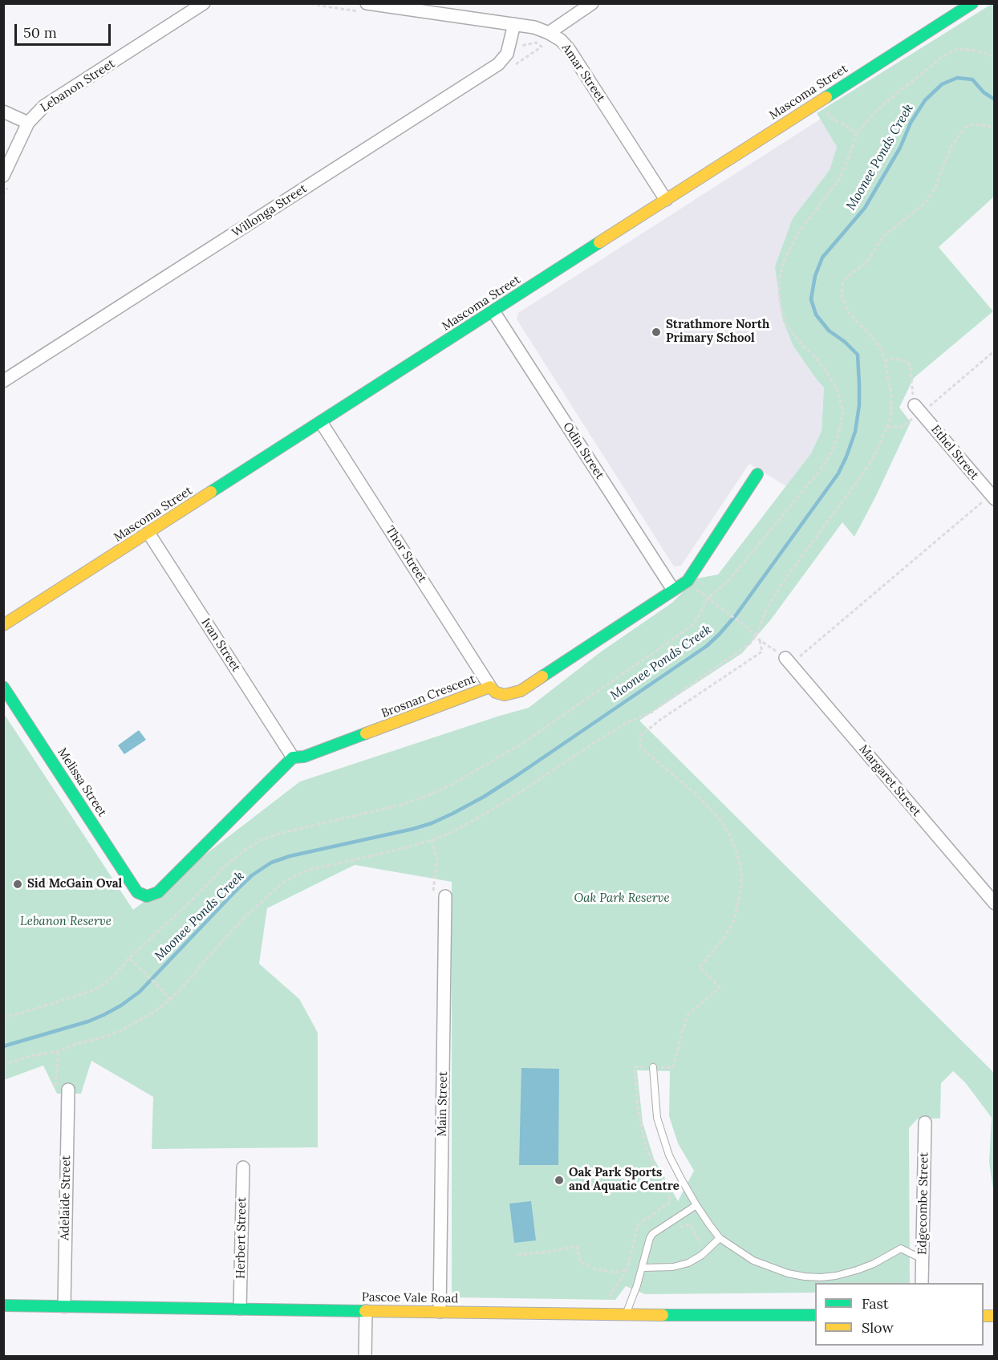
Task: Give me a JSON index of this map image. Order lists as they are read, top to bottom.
{
  "streets": {
    "main road": [
      "Mascoma Street",
      "Brosnan Crescent",
      "Melissa Street",
      "Pascoe Vale Road"
    ],
    "street": [
      "Amar Street",
      "Lebanon Street",
      "Willonga Street",
      "Odin Street",
      "Ethel Street",
      "Thor Street",
      "Ivan Street",
      "Margaret Street",
      "Main Street",
      "Adelaide Street",
      "Edgecombe Street",
      "Herbert Street"
    ]
  },
  "crossings": [
    ["Amar Street", "Mascoma Street"],
    ["Amar Street", "Willonga Street"],
    ["Mascoma Street", "Odin Street"],
    ["Mascoma Street", "Thor Street"],
    ["Mascoma Street", "Ivan Street"],
    ["Odin Street", "Brosnan Crescent"],
    ["Thor Street", "Brosnan Crescent"],
    ["Ivan Street", "Brosnan Crescent"],
    ["Ivan Street", "Melissa Street"],
    ["Brosnan Crescent", "Melissa Street"],
    ["Main Street", "Pascoe Vale Road"],
    ["Adelaide Street", "Pascoe Vale Road"],
    ["Herbert Street", "Pascoe Vale Road"]
  ],
  "water": ["Moonee Ponds Creek"],
  "parks": ["Oak Park Reserve", "Lebanon Reserve"],
  "places": ["Strathmore North Primary School", "Sid McGain Oval", "Oak Park Sports and Aquatic Centre"],
  "legend": ["Fast", "Slow"],
  "scale_bar": "50 m"
}
